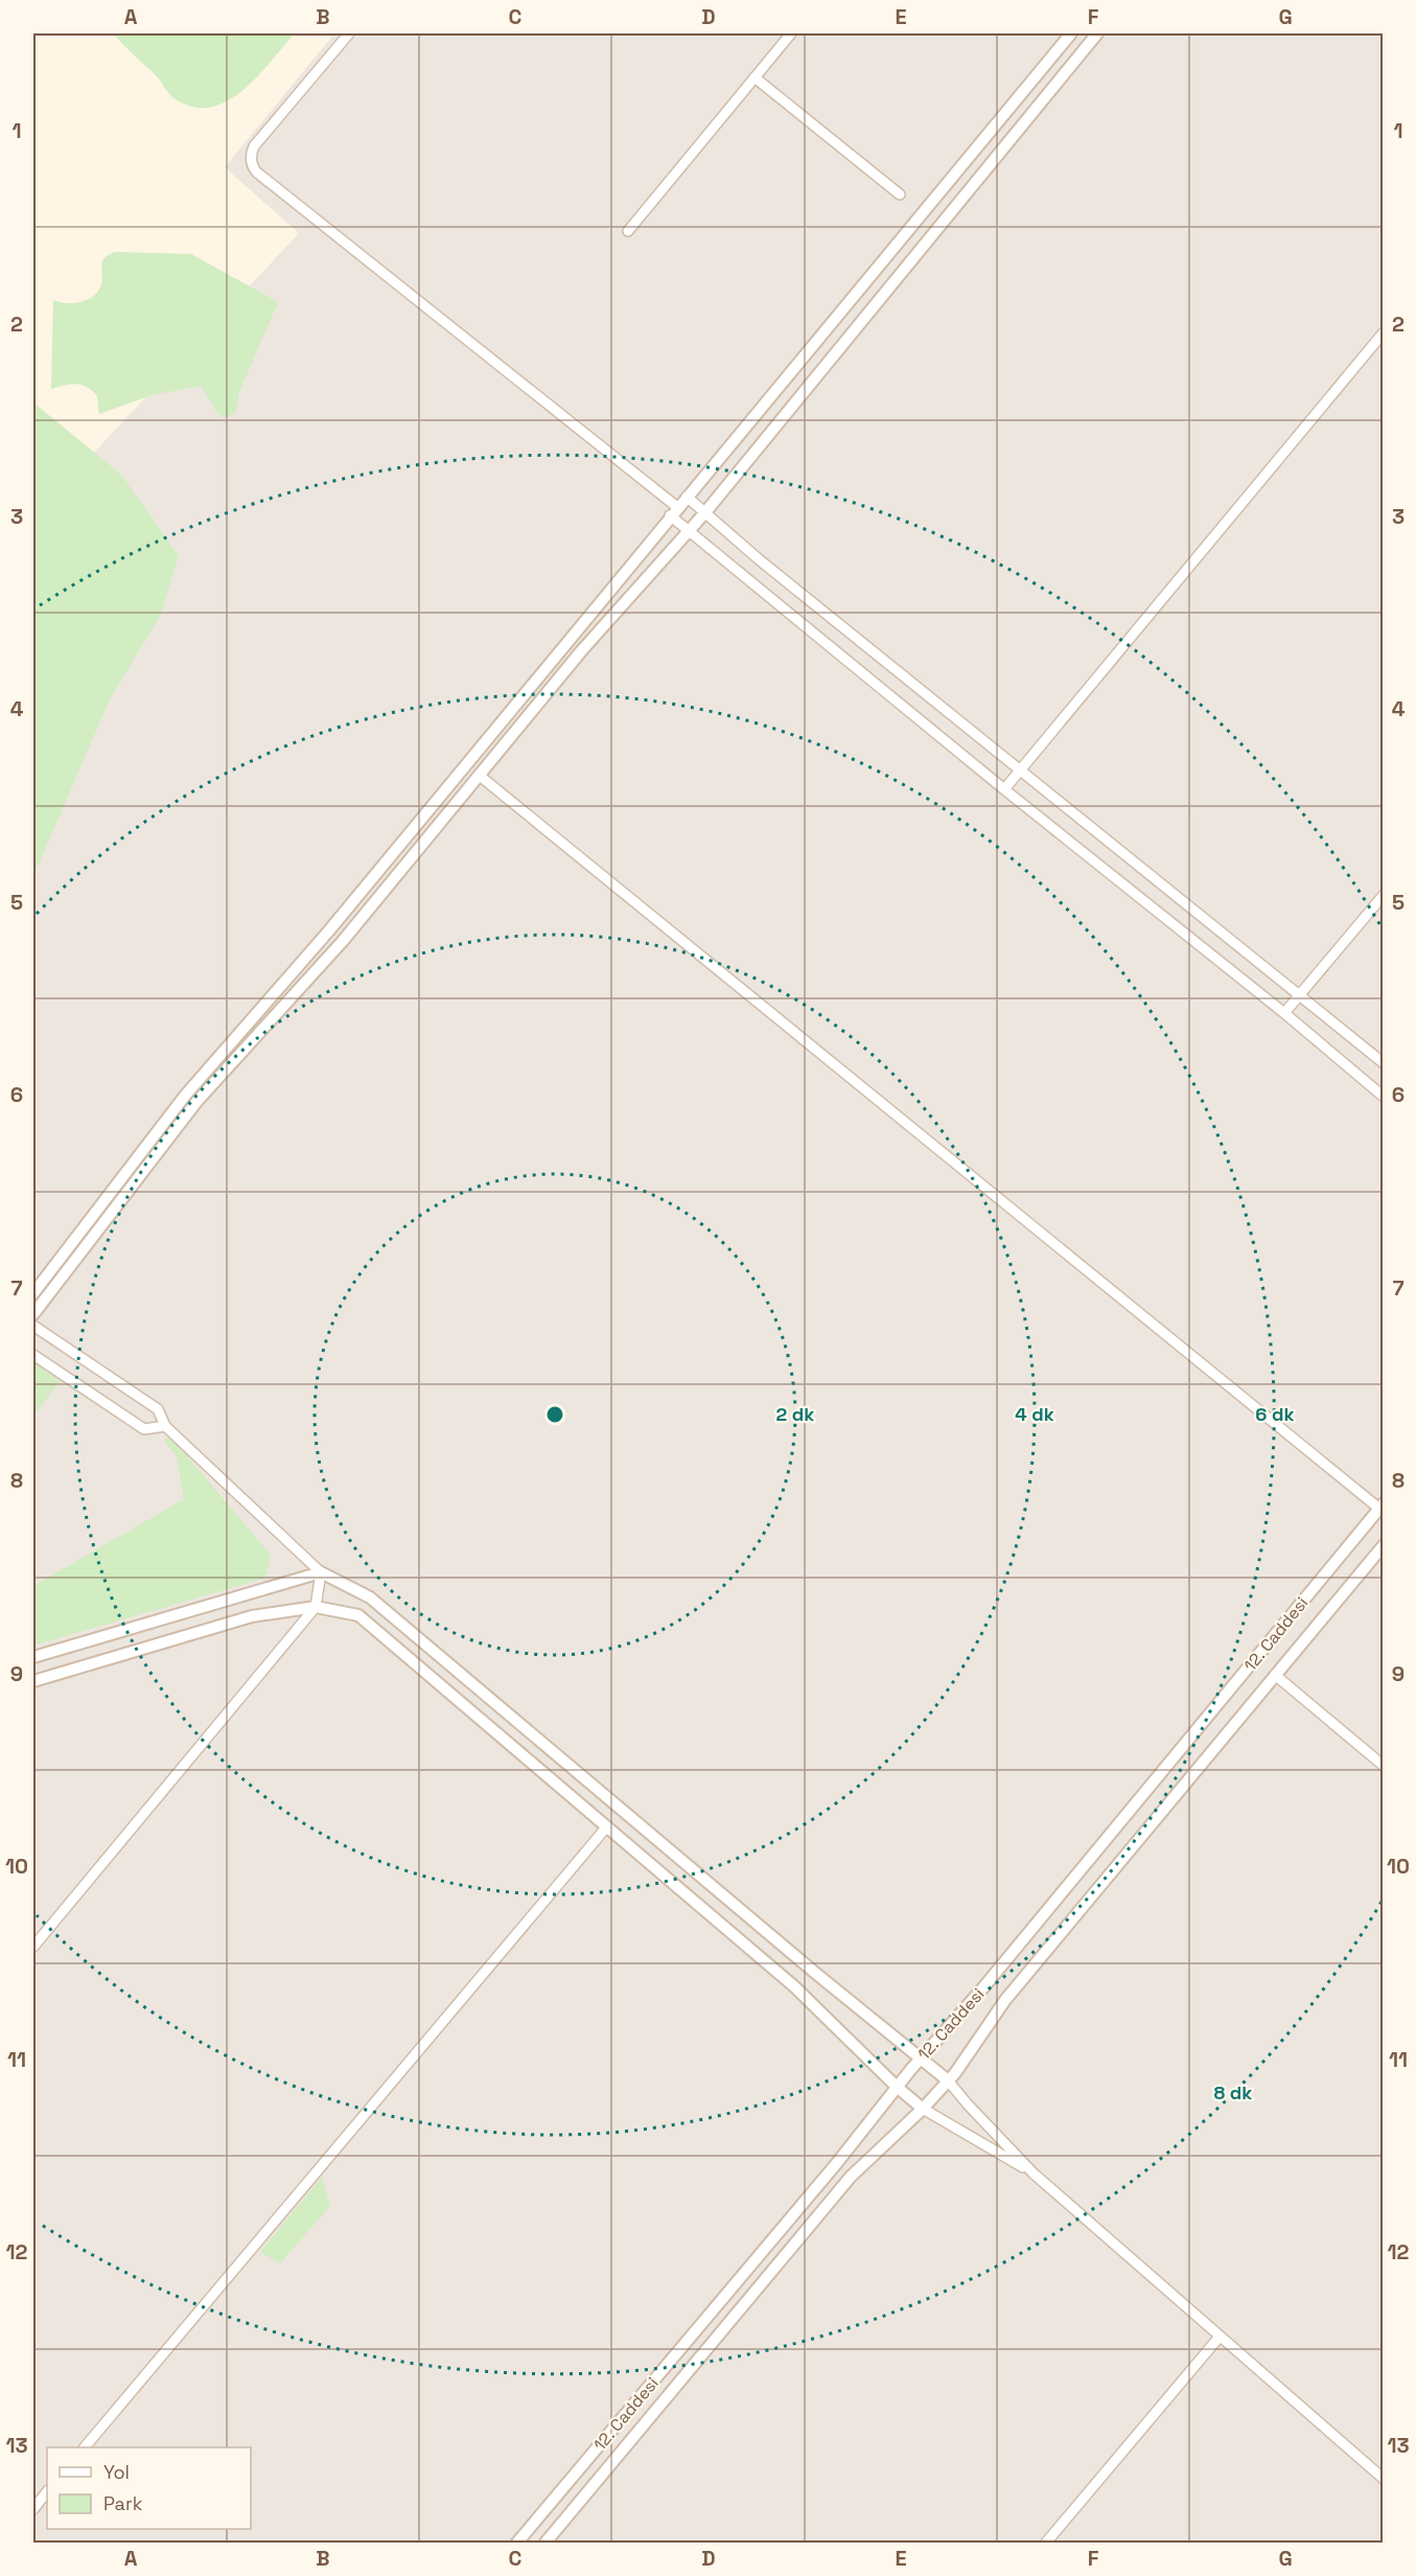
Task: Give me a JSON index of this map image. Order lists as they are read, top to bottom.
{
  "streets": {
    "street": ["12. Caddesi"]
  },
  "legend": ["Yol", "Park"],
  "grid": {
    "columns": [
      "A",
      "B",
      "C",
      "D",
      "E",
      "F",
      "G"
    ],
    "rows": [
      "1",
      "2",
      "3",
      "4",
      "5",
      "6",
      "7",
      "8",
      "9",
      "10",
      "11",
      "12",
      "13"
    ]
  },
  "rings": [
    "2 dk",
    "4 dk",
    "6 dk",
    "8 dk"
  ]
}
